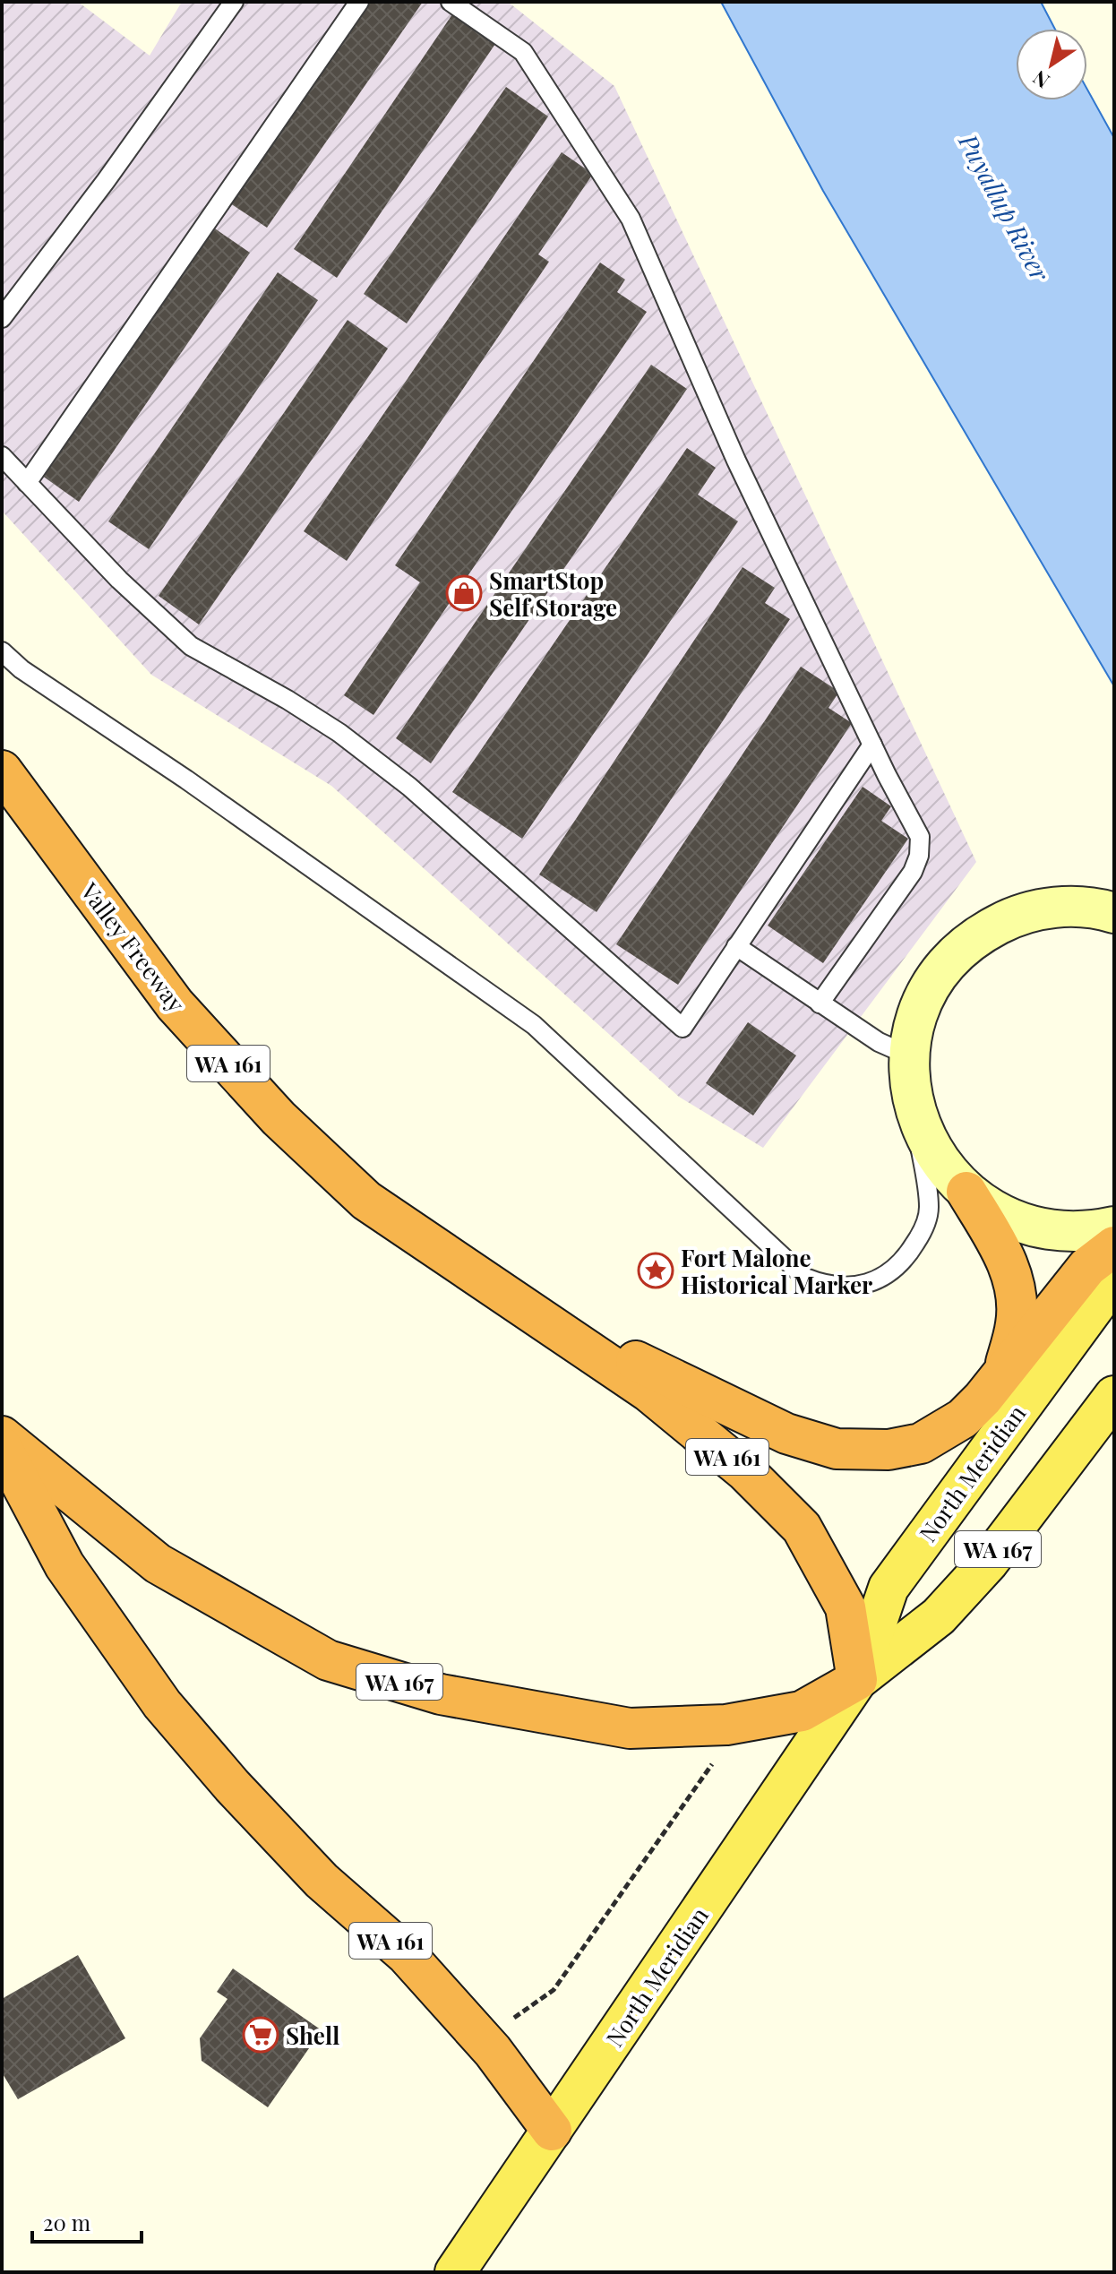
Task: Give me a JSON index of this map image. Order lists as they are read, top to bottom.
{
  "streets": {
    "highway": ["Valley Freeway", "WA 161", "WA 167"],
    "main road": ["North Meridian"]
  },
  "crossings": [
    ["Valley Freeway", "WA 161"],
    ["WA 161", "North Meridian"],
    ["WA 161", "WA 167"],
    ["North Meridian", "WA 167"]
  ],
  "water": ["Puyallup River"],
  "places": {
    "shop": ["SmartStop Self Storage"],
    "place": ["Fort Malone Historical Marker"],
    "supermarket": ["Shell"]
  },
  "scale_bar": "20 m",
  "north": "bottom left"
}
